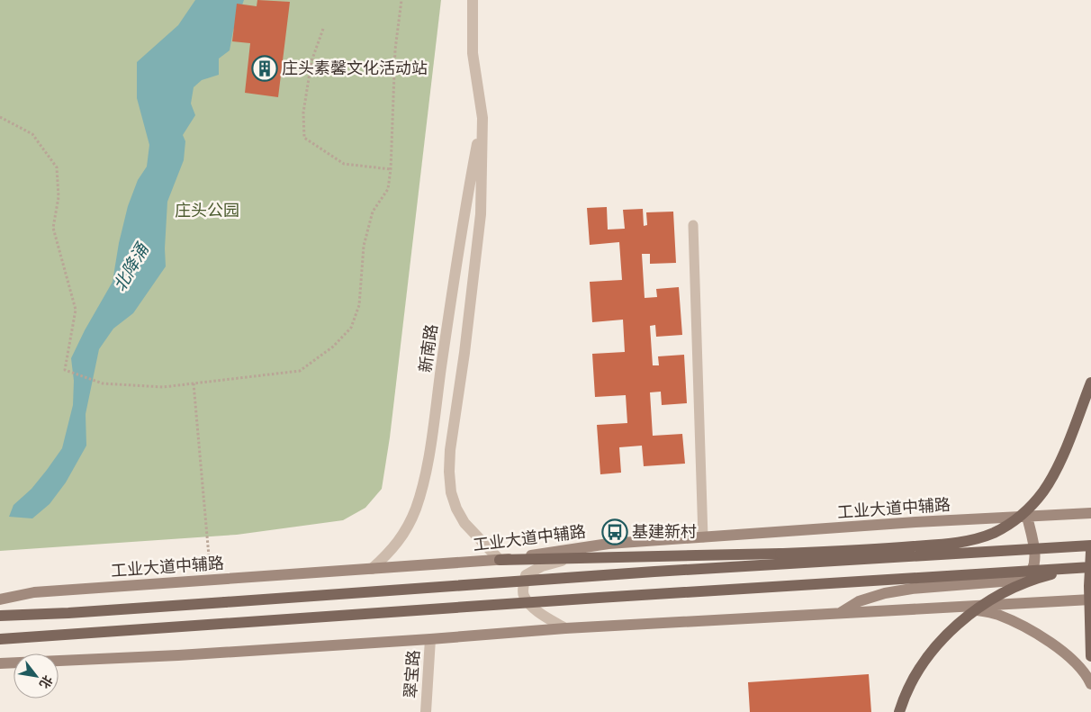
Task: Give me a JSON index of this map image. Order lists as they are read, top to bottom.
{
  "streets": {
    "main road": ["工业大道中辅路"],
    "street": ["新南路", "翠宝路"]
  },
  "crossings": [
    ["新南路", "工业大道中辅路"]
  ],
  "water": ["北降涌"],
  "parks": ["庄头公园"],
  "places": {
    "building": ["庄头素馨文化活动站"],
    "bus stop": ["基建新村"]
  },
  "north": "bottom right"
}
